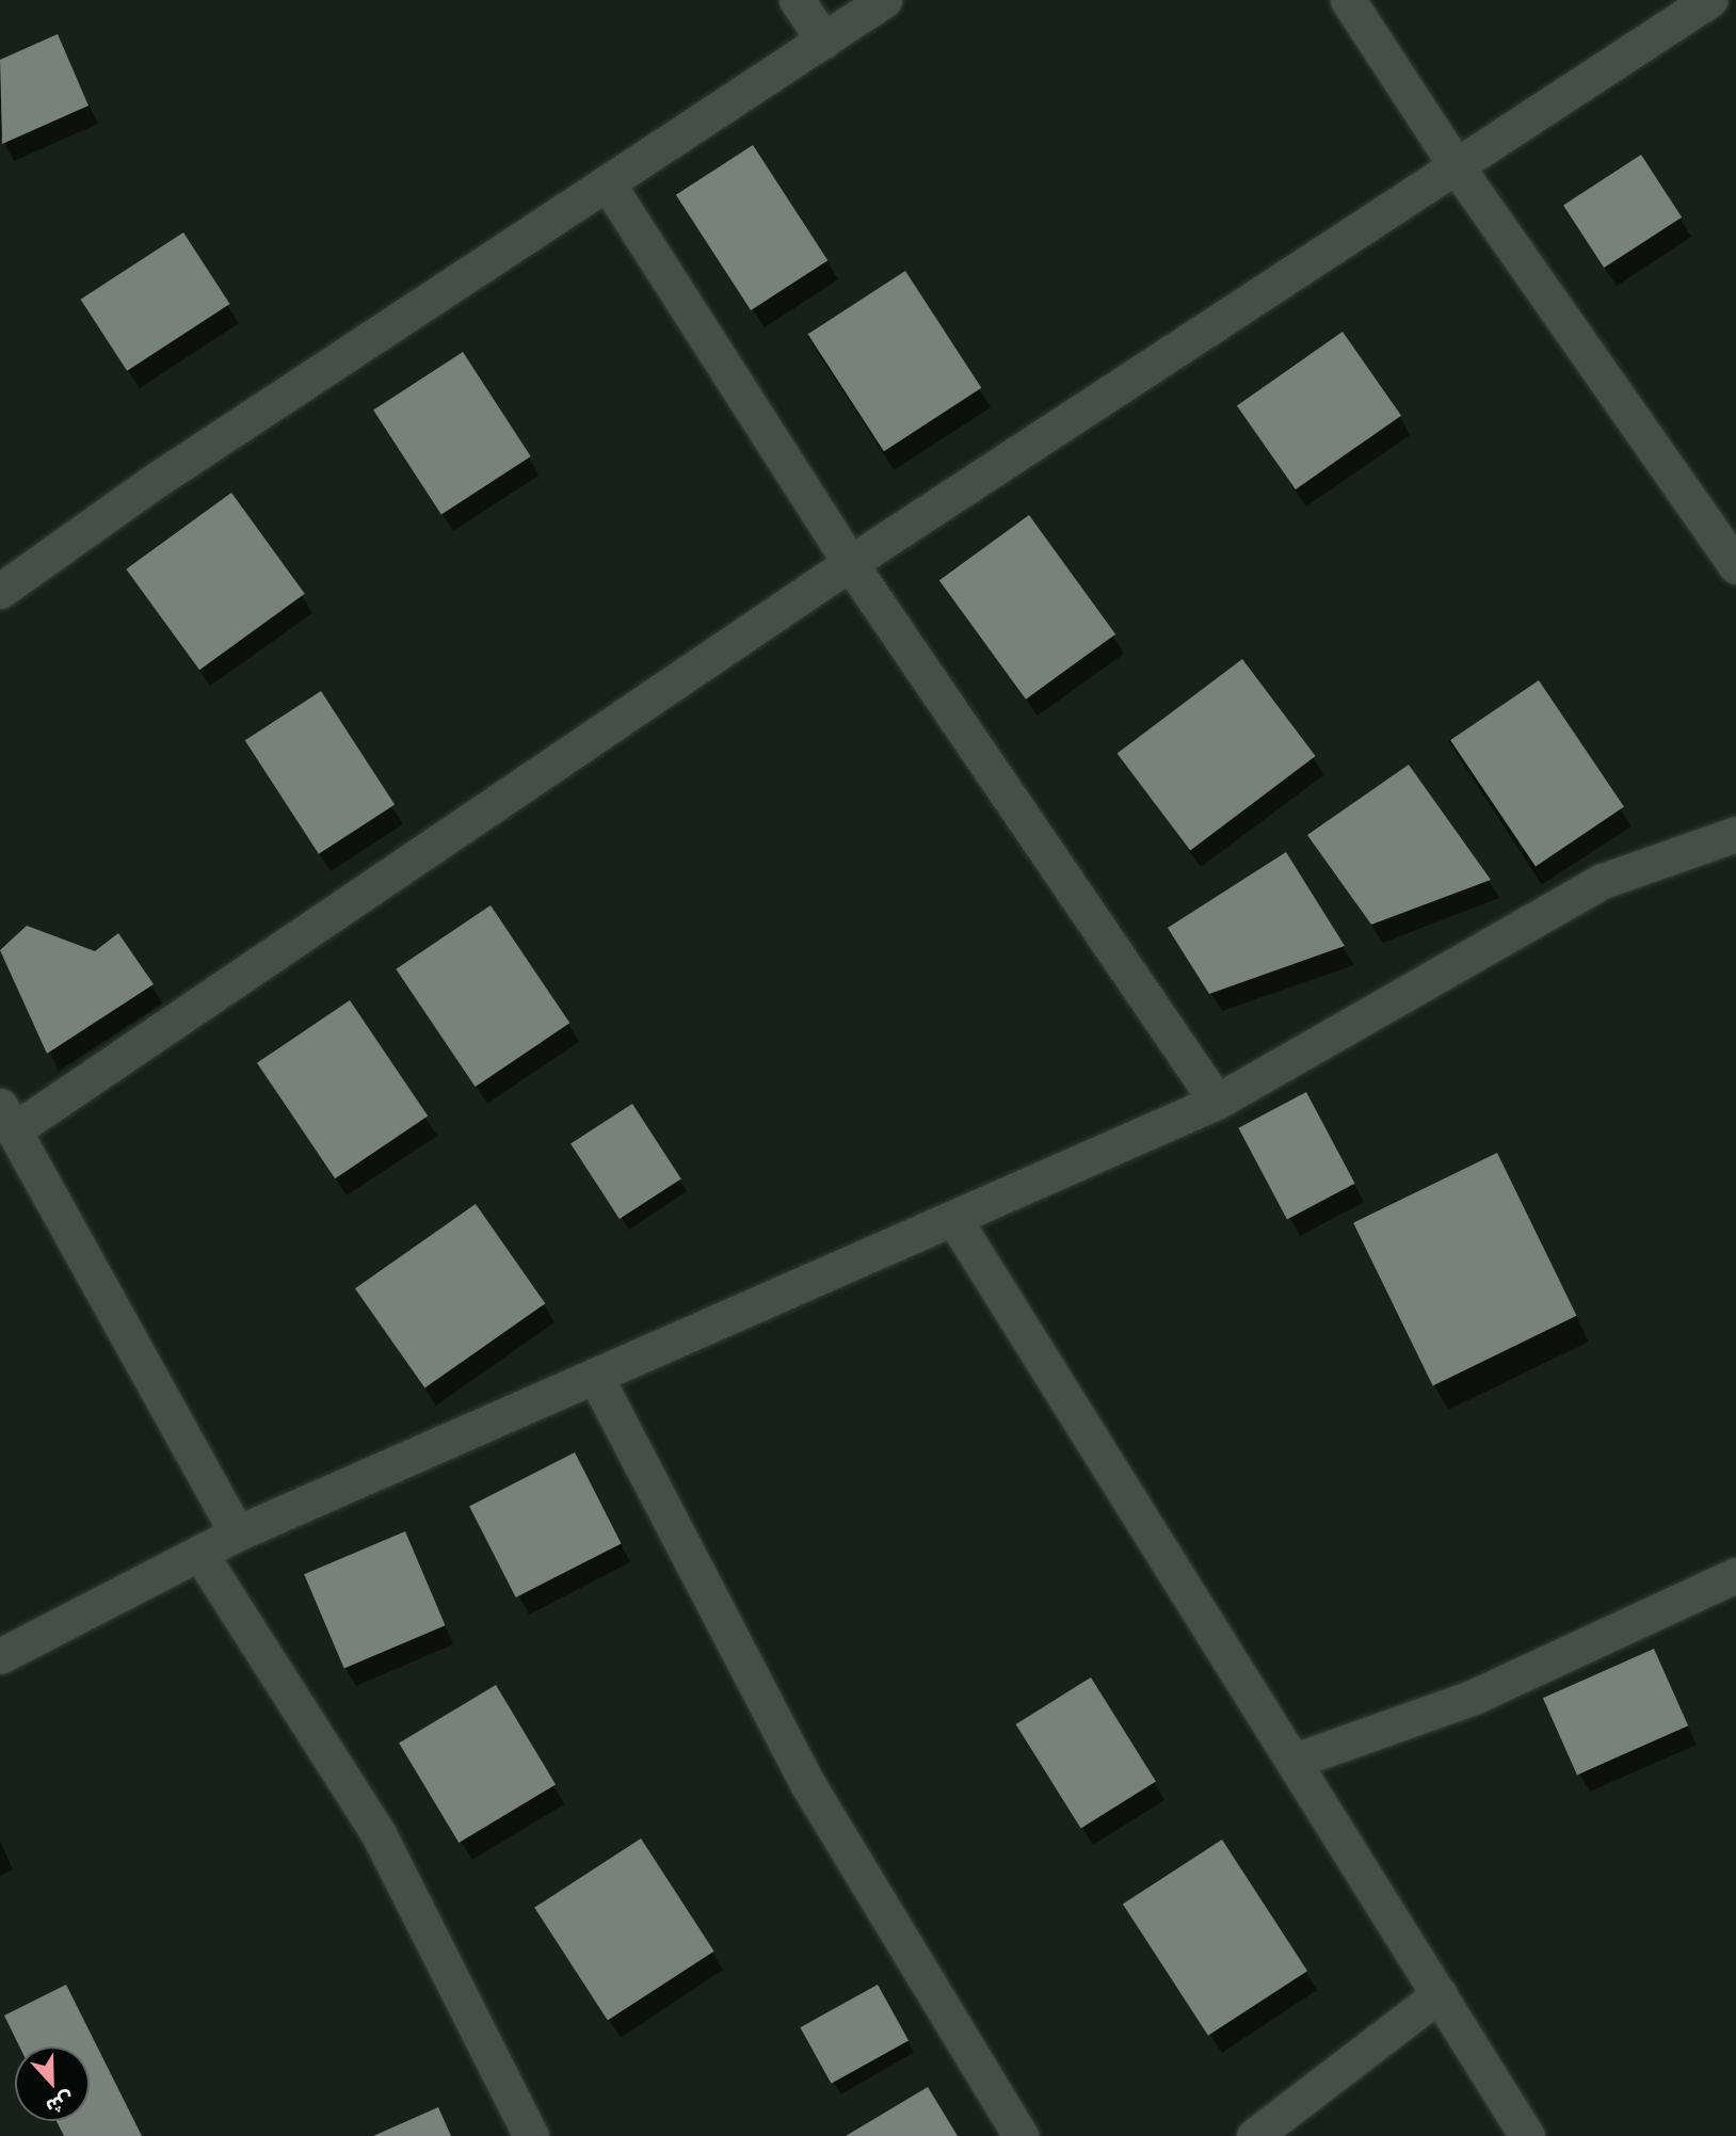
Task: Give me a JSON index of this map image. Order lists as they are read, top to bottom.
{
  "north": "bottom"
}
